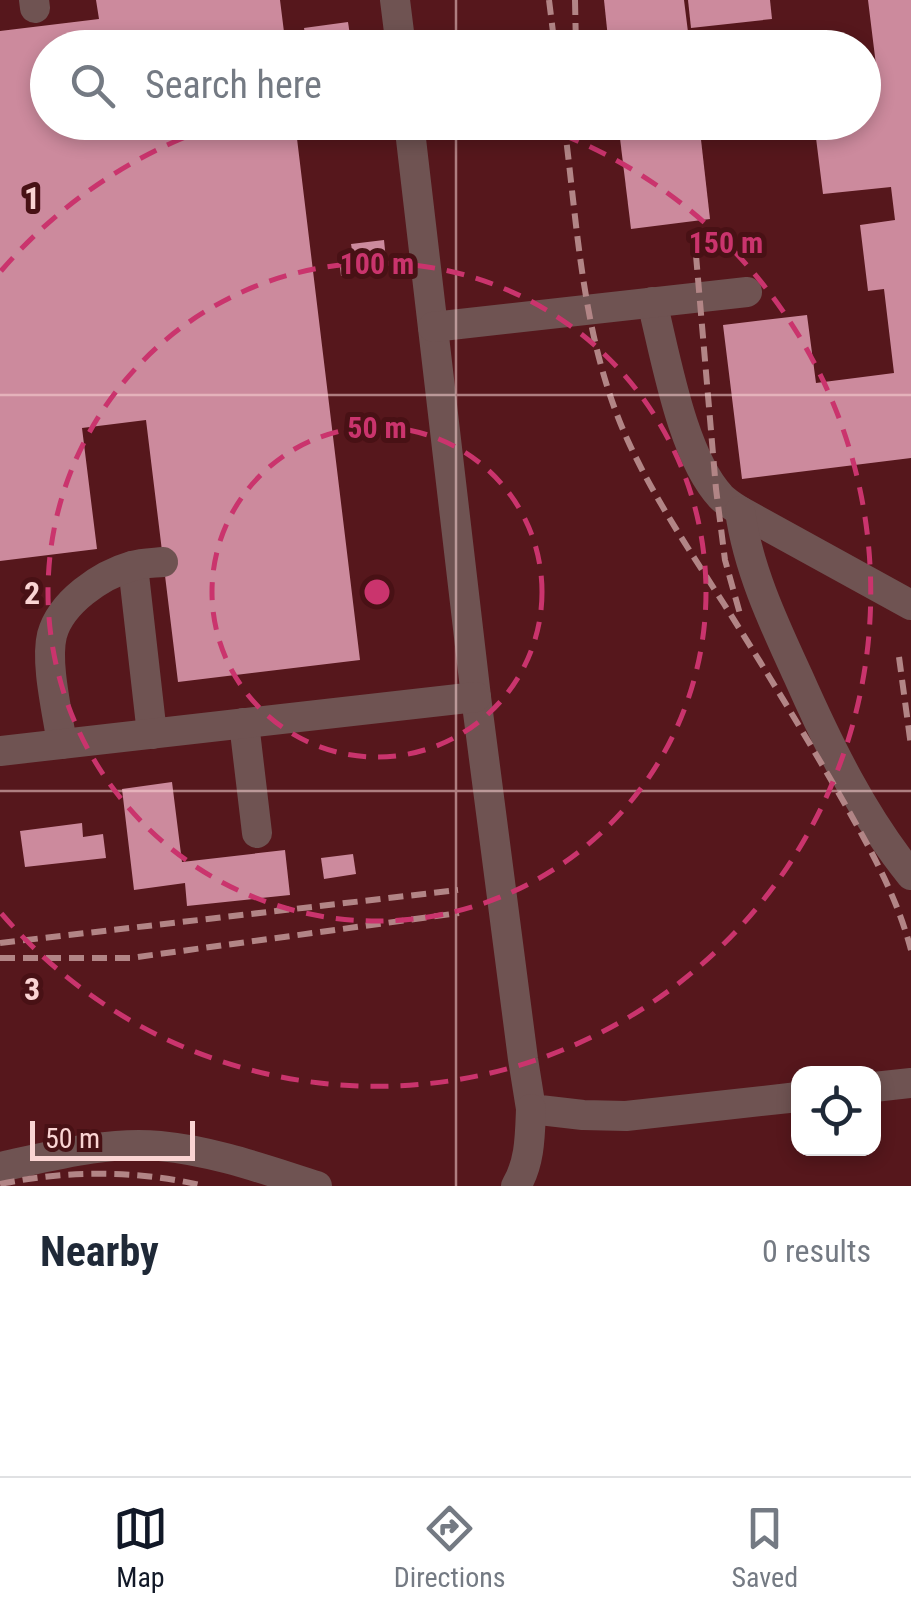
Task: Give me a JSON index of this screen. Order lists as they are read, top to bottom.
{
  "scale_bar": "50 m",
  "page": {
    "search": "Search here",
    "scale": "50 m",
    "heading": ["Nearby", "0 results"],
    "nav": ["Map", "Directions", "Saved"]
  },
  "grid": {
    "rows": ["1", "2", "3"]
  },
  "rings": ["150 m", "100 m", "50 m"]
}
